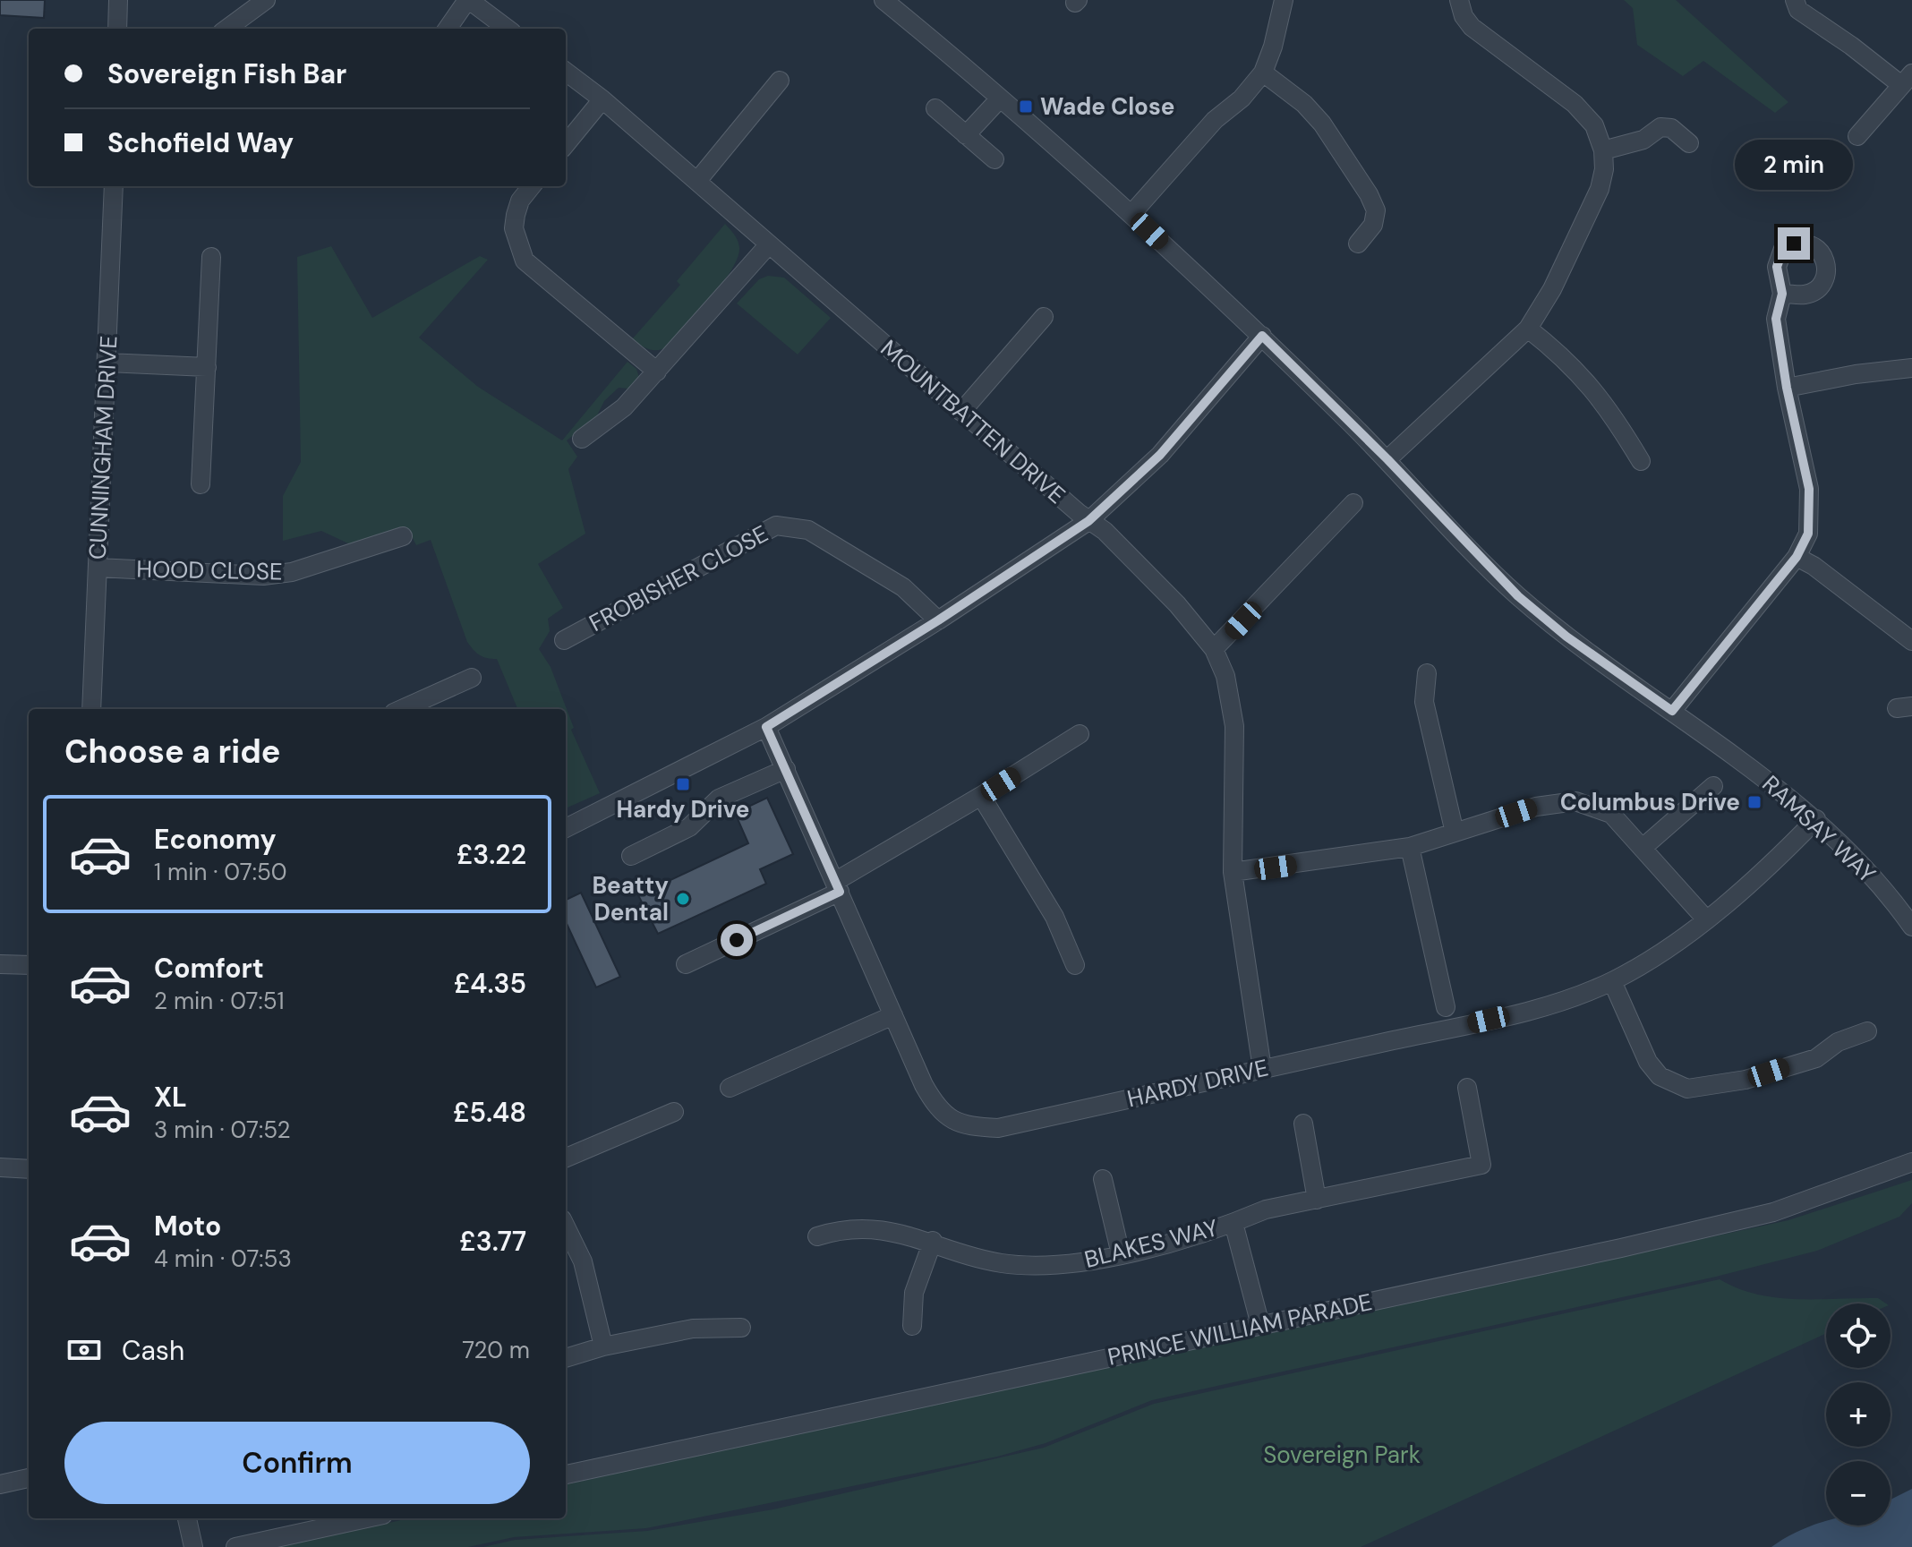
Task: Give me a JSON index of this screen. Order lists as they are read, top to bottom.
{
  "streets": {
    "street": [
      "MOUNTBATTEN DRIVE",
      "CUNNINGHAM DRIVE",
      "HOOD CLOSE",
      "FROBISHER CLOSE",
      "RAMSAY WAY",
      "HARDY DRIVE",
      "BLAKES WAY",
      "PRINCE WILLIAM PARADE"
    ]
  },
  "crossings": [
    ["MOUNTBATTEN DRIVE", "HARDY DRIVE"],
    ["CUNNINGHAM DRIVE", "HOOD CLOSE"],
    ["RAMSAY WAY", "HARDY DRIVE"],
    ["BLAKES WAY", "PRINCE WILLIAM PARADE"]
  ],
  "parks": ["Sovereign Park"],
  "places": {
    "transit": ["Wade Close", "Hardy Drive", "Columbus Drive"],
    "other": ["Beatty Dental"]
  },
  "page": {
    "banner": ["Sovereign Fish Bar", "Schofield Way"],
    "bubble": "2 min",
    "heading": "Choose a ride",
    "list": [
      {
        "name": "Economy",
        "note": "1 min · 07:50",
        "value": "£3.22"
      },
      {
        "name": "Comfort",
        "note": "2 min · 07:51",
        "value": "£4.35"
      },
      {
        "name": "XL",
        "note": "3 min · 07:52",
        "value": "£5.48"
      },
      {
        "name": "Moto",
        "note": "4 min · 07:53",
        "value": "£3.77"
      }
    ],
    "map_buttons": ["+", "−"],
    "pay": ["Cash", "720 m"],
    "buttons": "Confirm"
  }
}
